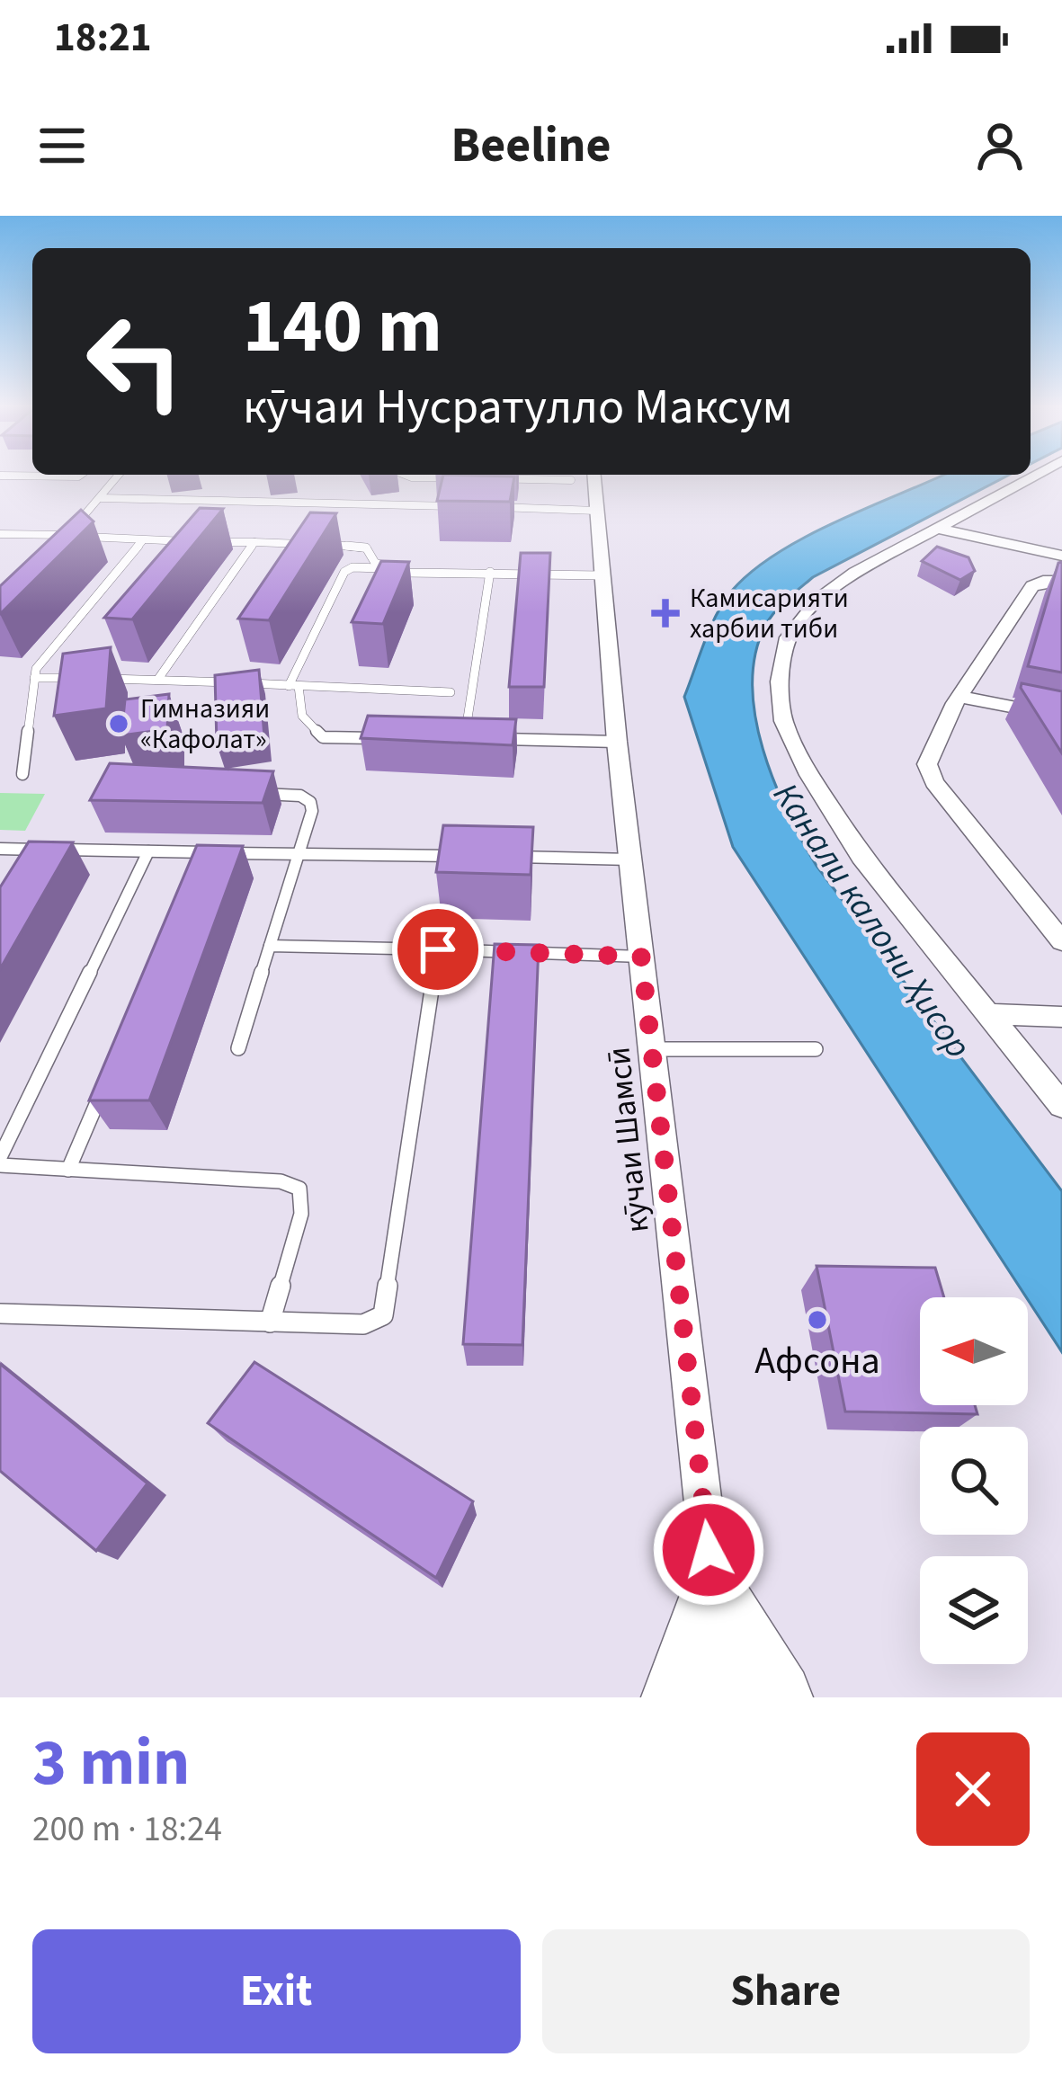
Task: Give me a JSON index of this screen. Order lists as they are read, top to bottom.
{
  "streets": {
    "street": ["кӯчаи Шамсӣ"]
  },
  "water": ["Канали калони Ҳисор"],
  "places": {
    "health": ["Камисарияти харбии тиби"],
    "other": ["Гимназияи «Кафолат»", "Афсона"]
  },
  "north": "left",
  "page": {
    "status": "18:21",
    "header": "Beeline",
    "turn": ["140 m", "кӯчаи Нусратулло Максум"],
    "heading": ["3 min", "200 m · 18:24"],
    "buttons": ["Exit", "Share"]
  }
}
